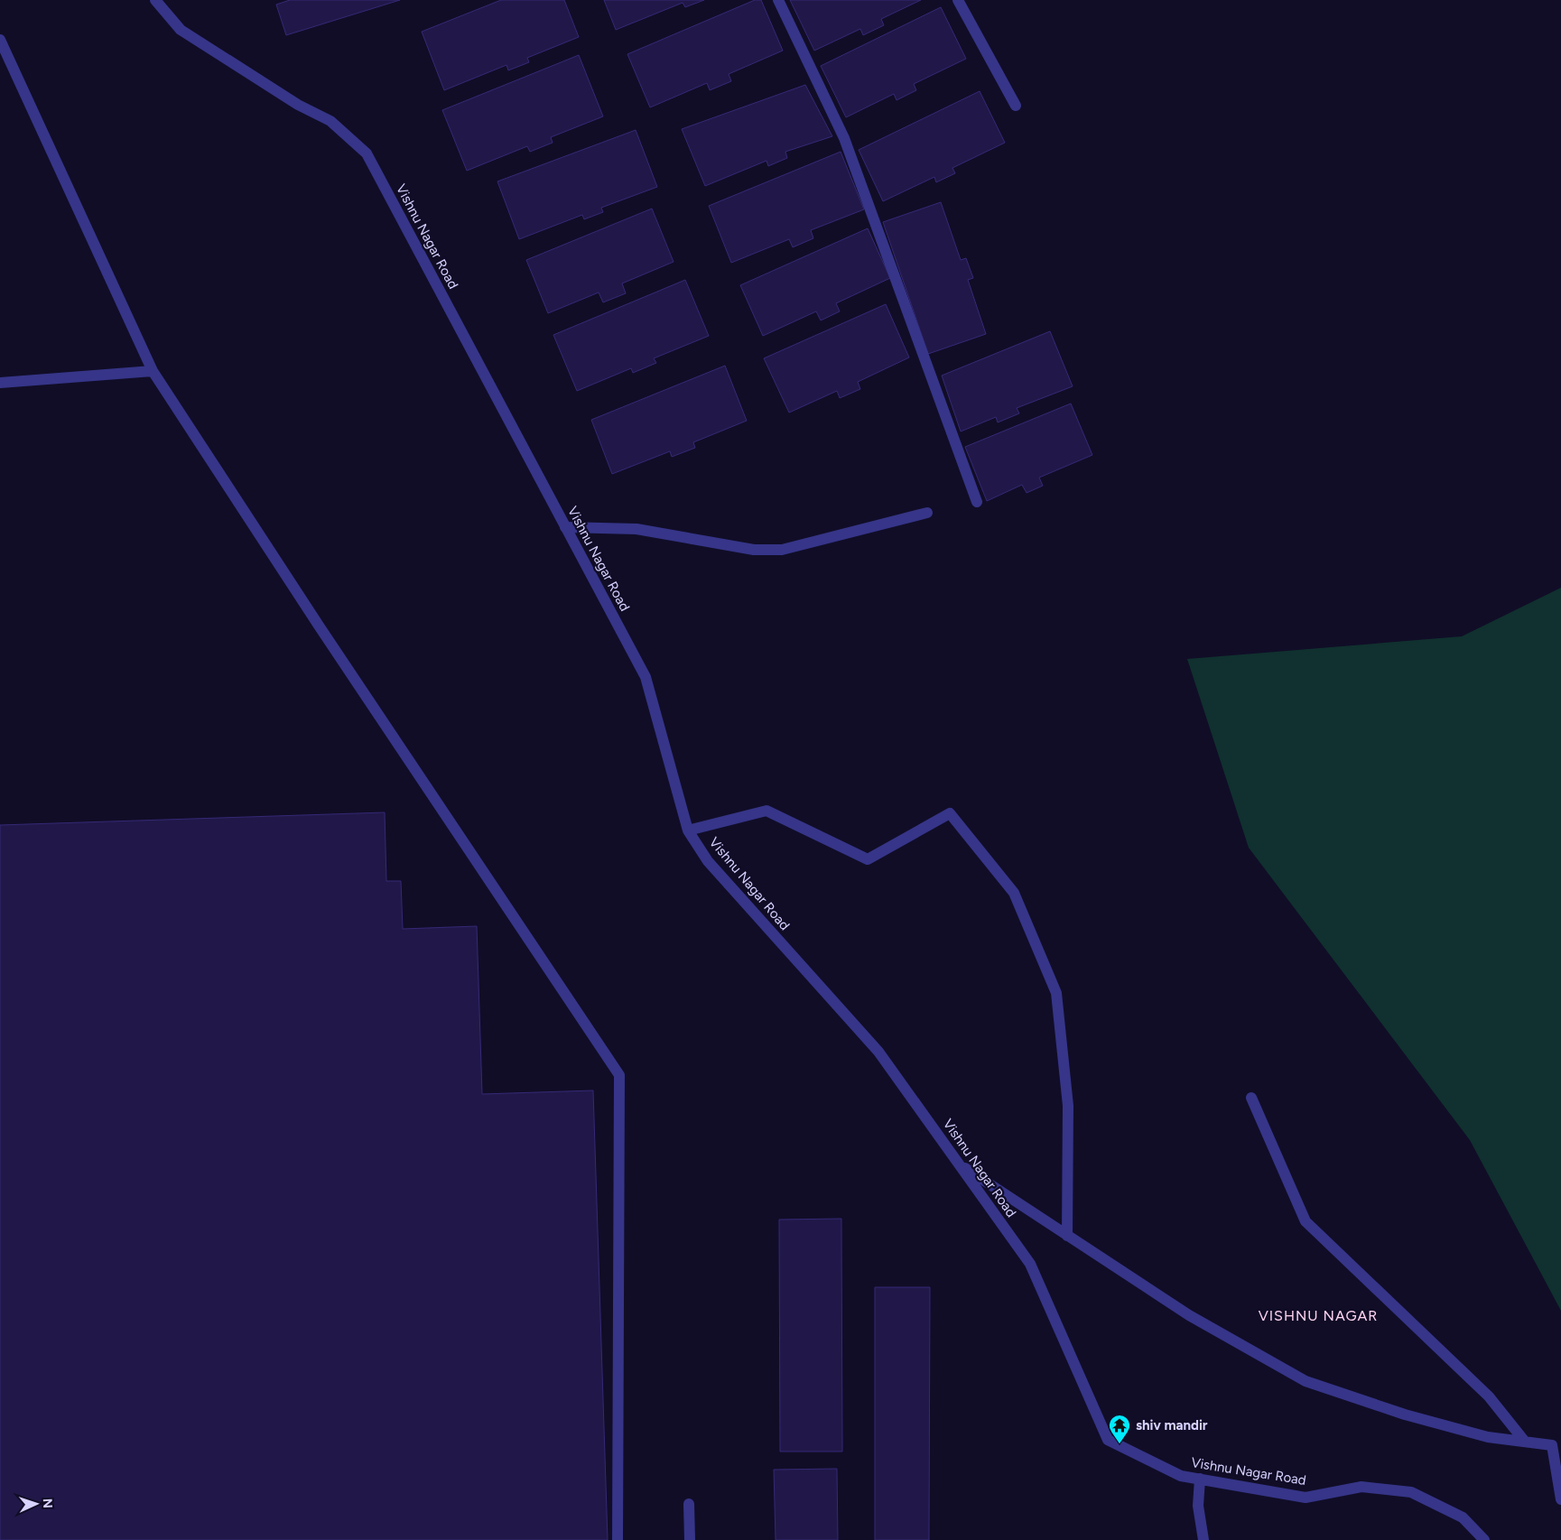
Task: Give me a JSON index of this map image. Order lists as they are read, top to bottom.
{
  "streets": {
    "street": ["Vishnu Nagar Road"]
  },
  "districts": ["VISHNU NAGAR"],
  "places": {
    "temple": ["shiv mandir"]
  },
  "north": "right"
}
